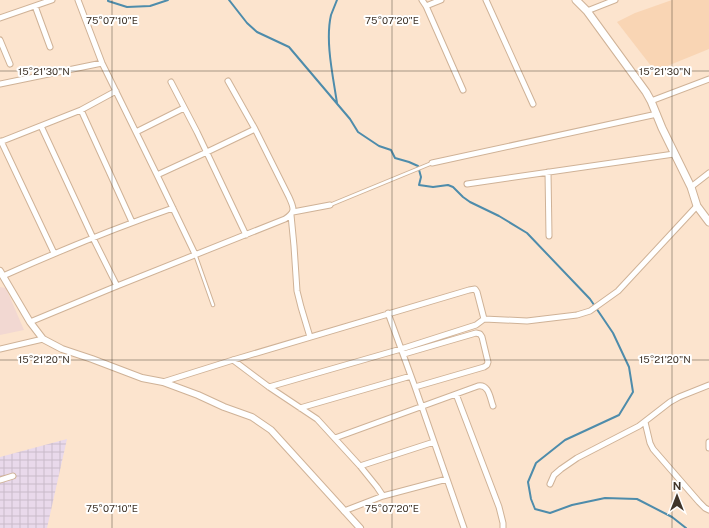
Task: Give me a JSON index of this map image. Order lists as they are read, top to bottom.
{
  "north": "top",
  "coordinates": [
    "75°07'10\"E",
    "75°07'20\"E",
    "15°21'30\"N",
    "15°21'20\"N"
  ]
}
